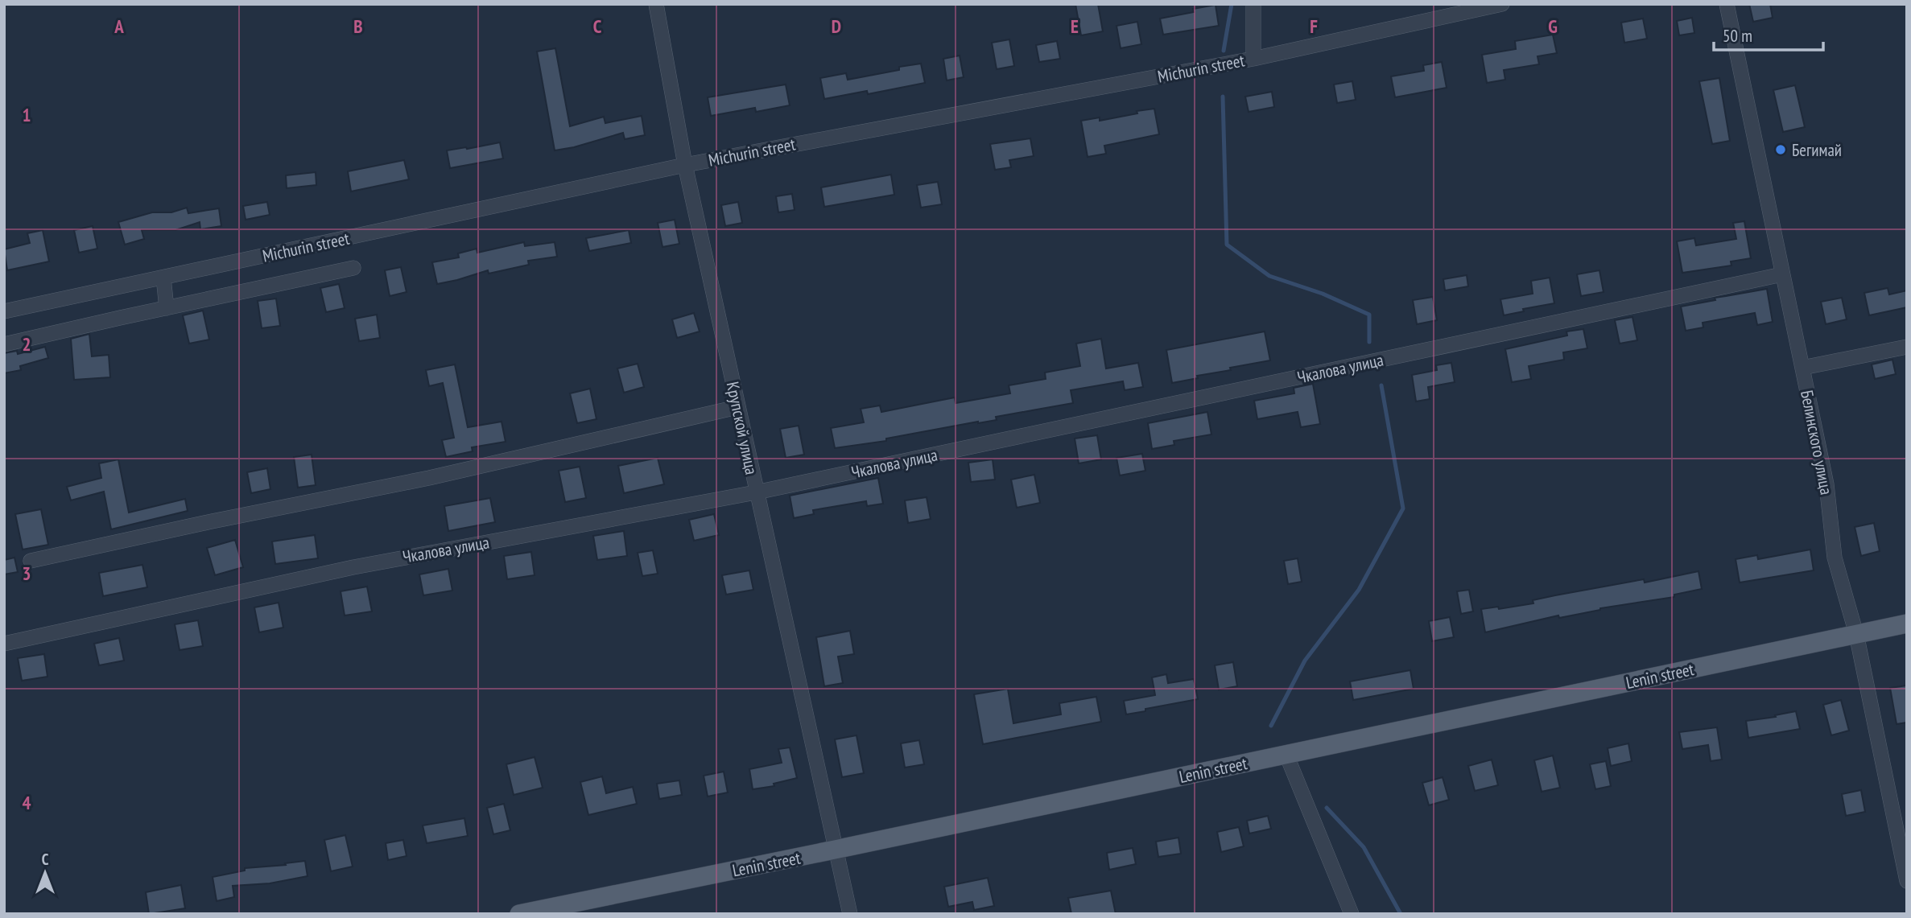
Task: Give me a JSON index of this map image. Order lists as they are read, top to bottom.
{
  "streets": {
    "main road": ["Lenin street"],
    "street": [
      "Michurin street",
      "Чкалова улица",
      "Крупской улица",
      "Белинского улица"
    ]
  },
  "crossings": [
    ["Michurin street", "Крупской улица"],
    ["Чкалова улица", "Крупской улица"],
    ["Чкалова улица", "Белинского улица"],
    ["Крупской улица", "Lenin street"],
    ["Белинского улица", "Lenin street"]
  ],
  "places": ["Бегимай"],
  "scale_bar": "50 m",
  "north": "top",
  "grid": {
    "columns": [
      "A",
      "B",
      "C",
      "D",
      "E",
      "F",
      "G"
    ],
    "rows": [
      "1",
      "2",
      "3",
      "4"
    ]
  }
}
